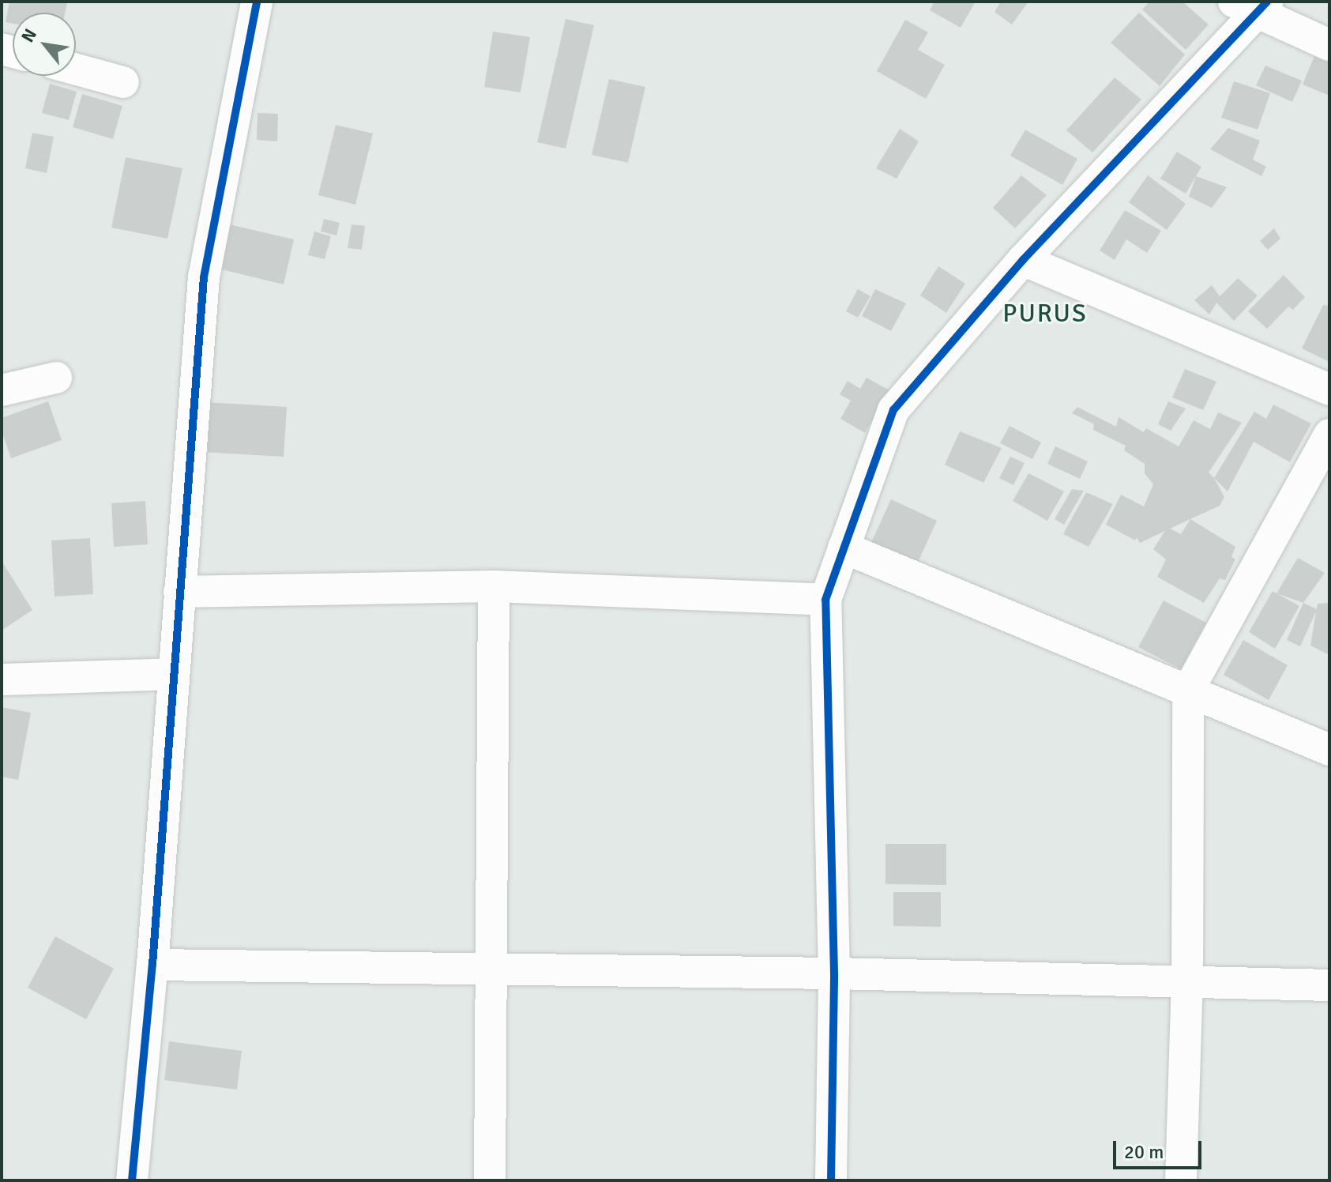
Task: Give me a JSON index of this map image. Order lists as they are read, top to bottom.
{
  "districts": ["PURUS"],
  "scale_bar": "20 m",
  "north": "top left"
}
